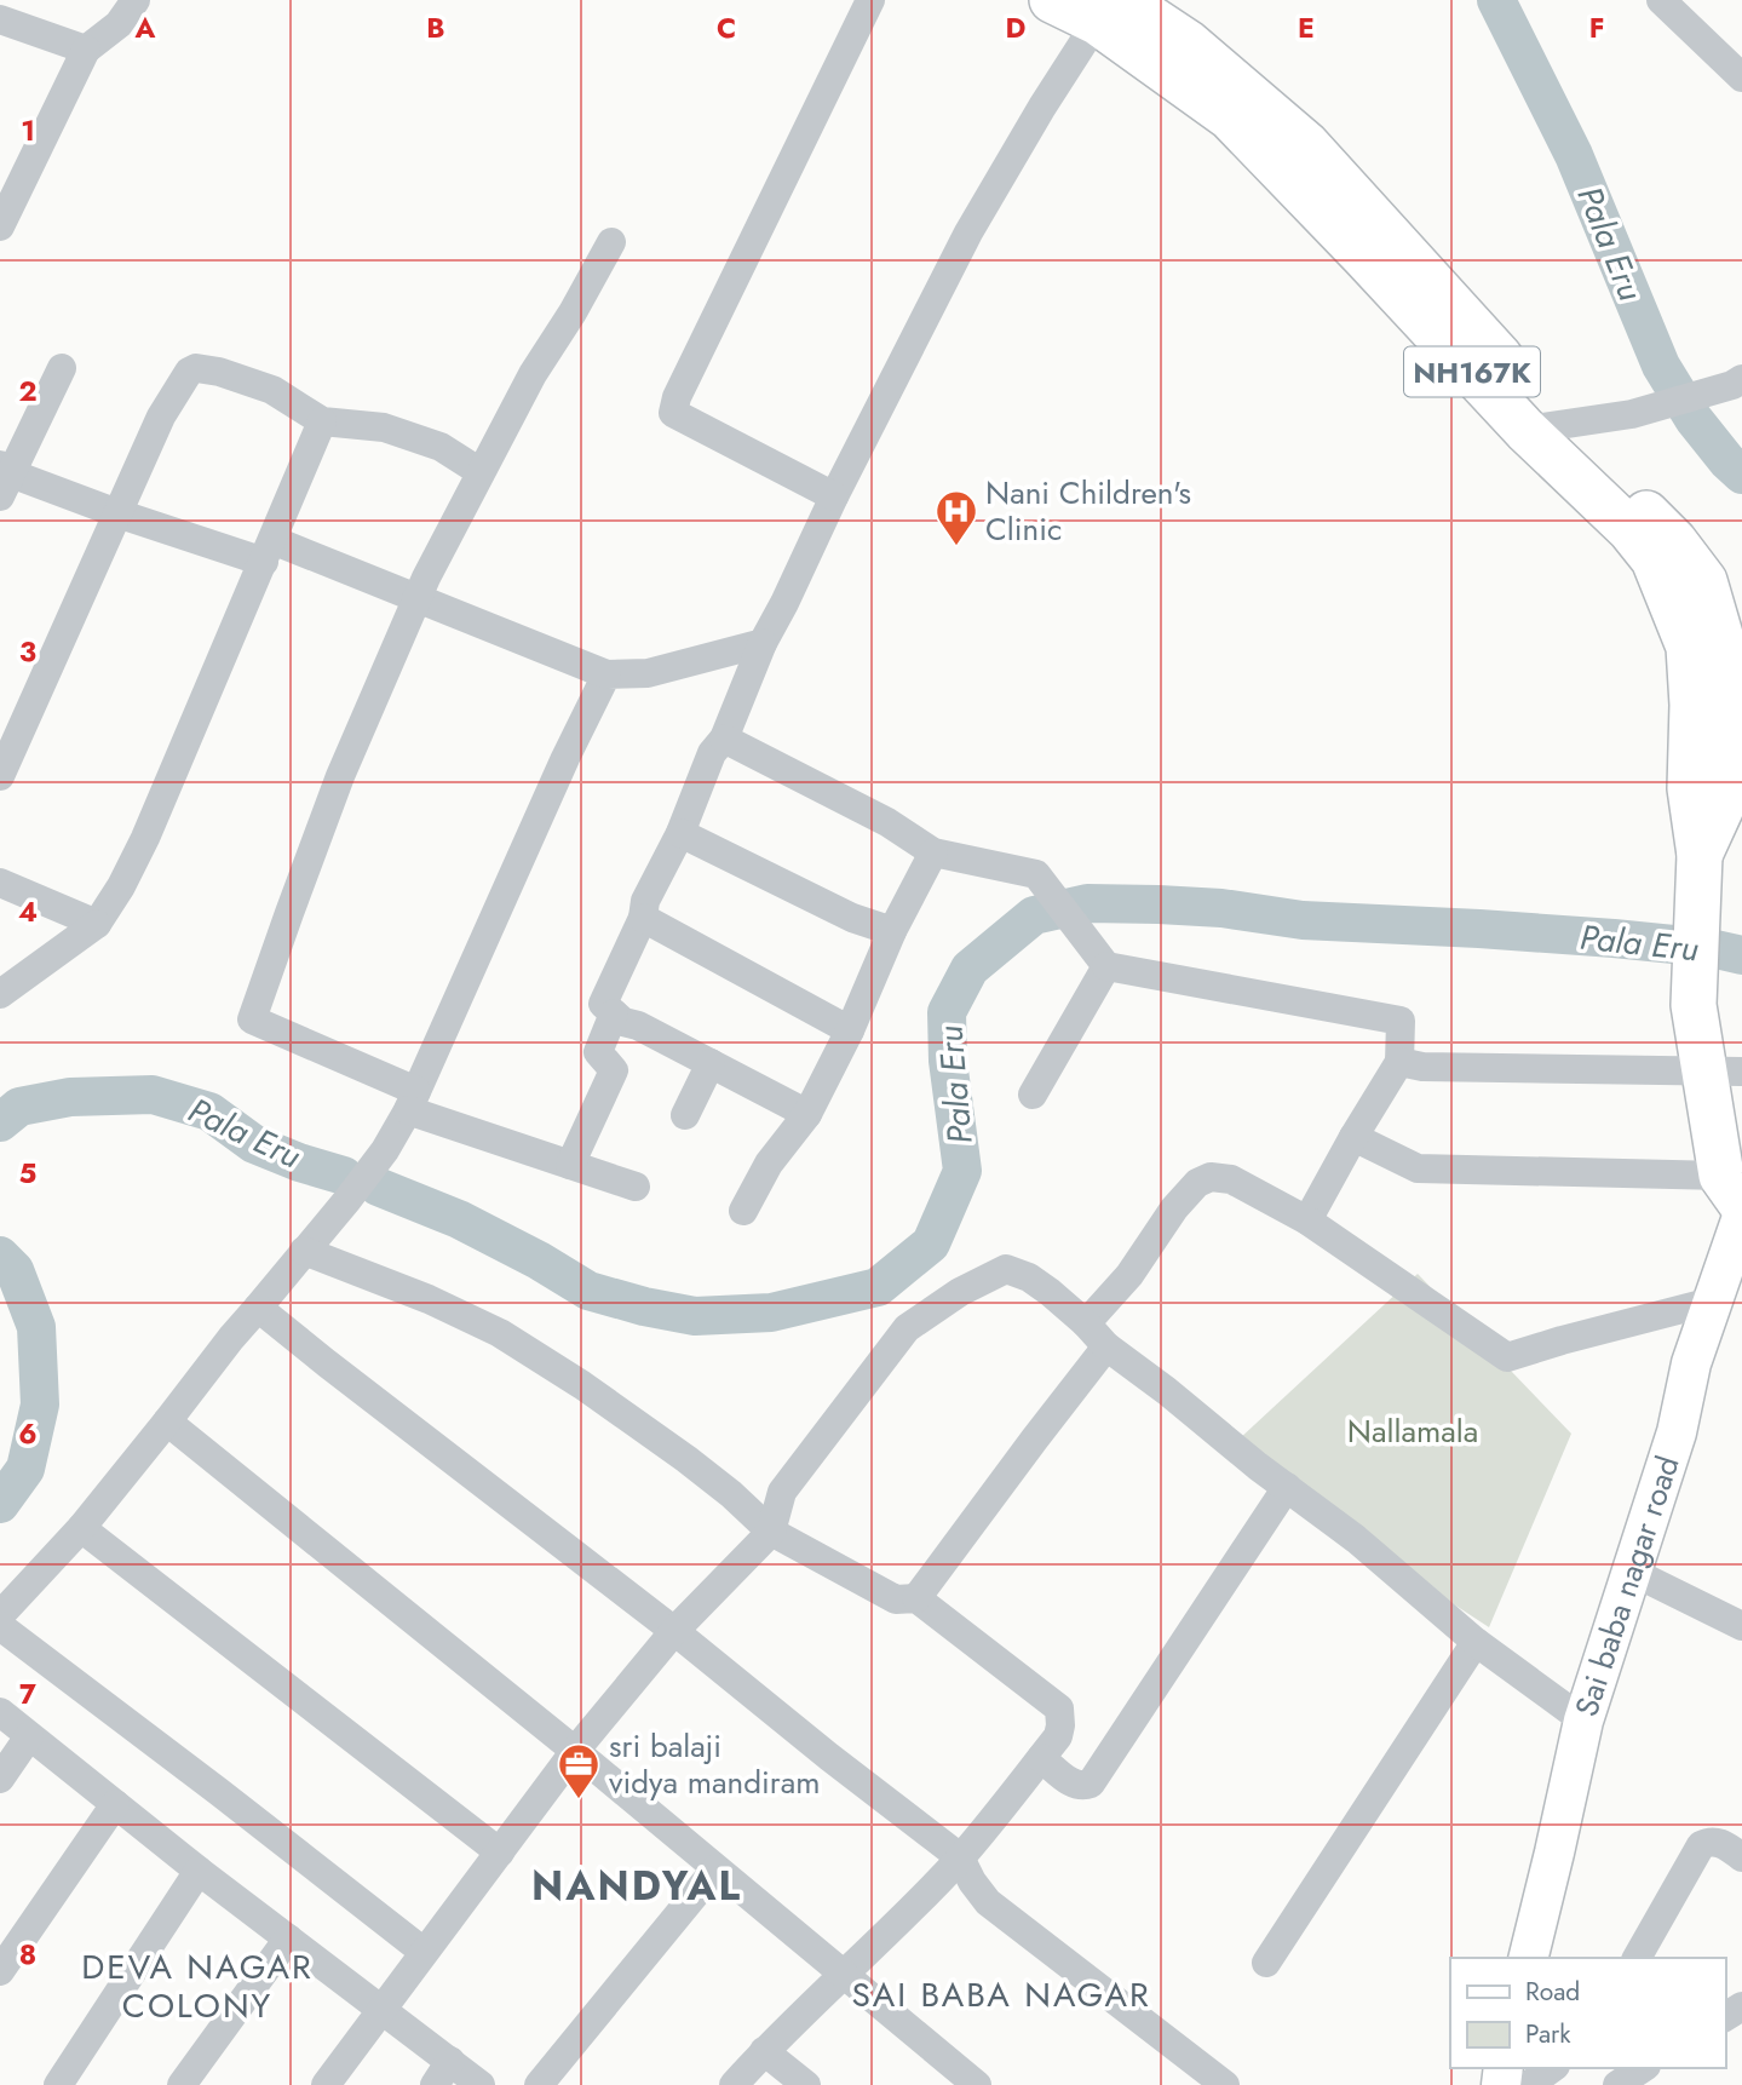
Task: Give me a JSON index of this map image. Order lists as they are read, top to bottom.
{
  "streets": {
    "highway": ["NH167K"],
    "main road": ["Sai baba nagar road"]
  },
  "districts": ["NANDYAL", "DEVA NAGAR COLONY", "SAI BABA NAGAR"],
  "water": ["Pala Eru"],
  "parks": ["Nallamala"],
  "places": {
    "hospital": ["Nani Children's Clinic"],
    "office": ["sri balaji vidya mandiram"]
  },
  "legend": ["Road", "Park"],
  "grid": {
    "columns": [
      "A",
      "B",
      "C",
      "D",
      "E",
      "F"
    ],
    "rows": [
      "1",
      "2",
      "3",
      "4",
      "5",
      "6",
      "7",
      "8"
    ]
  }
}
